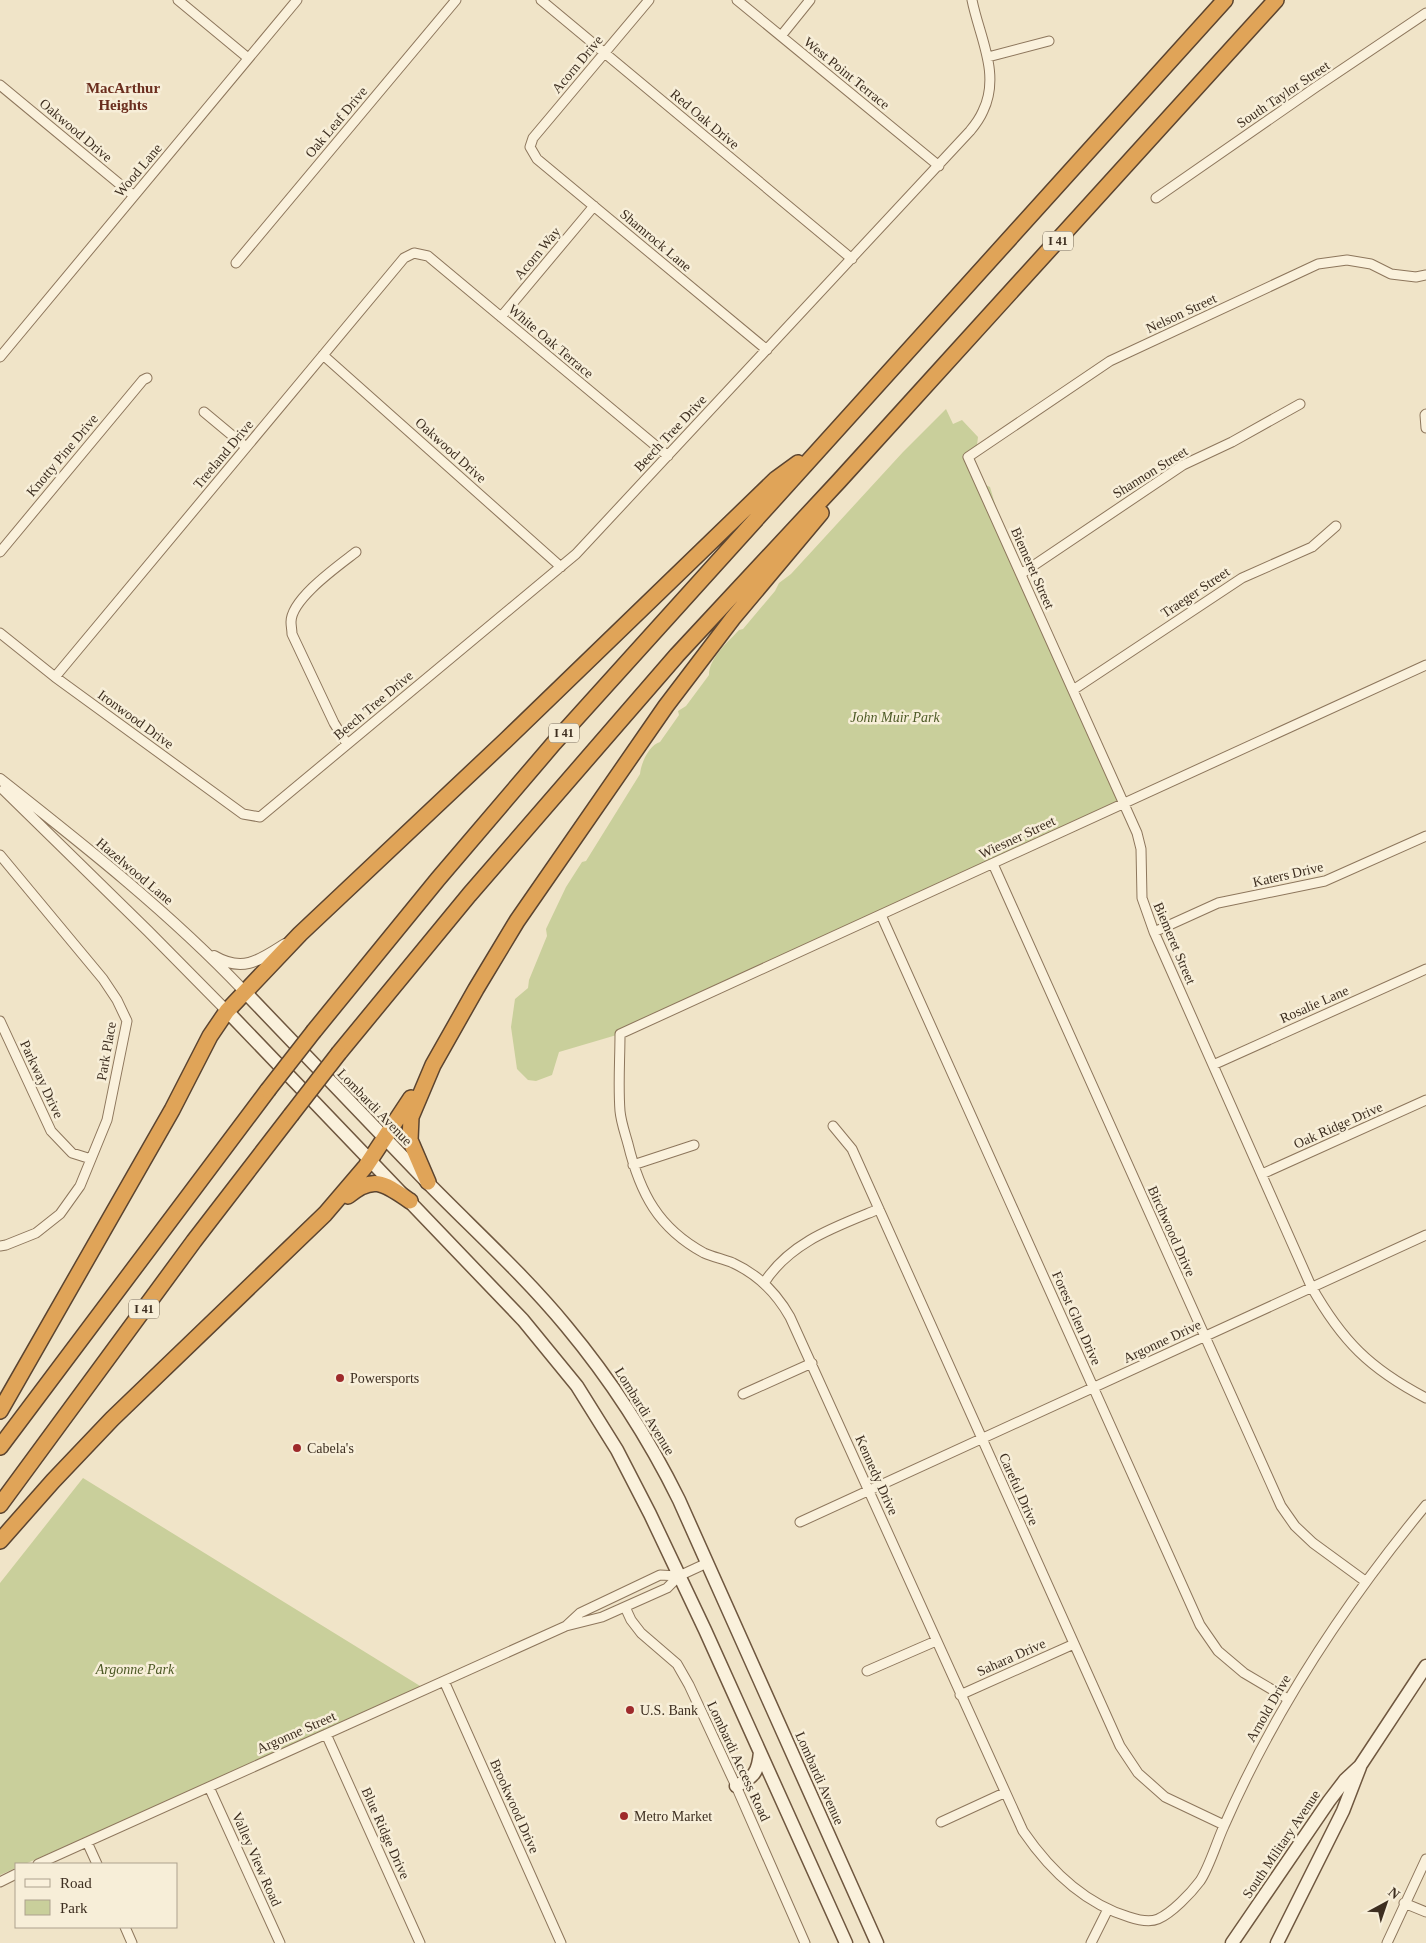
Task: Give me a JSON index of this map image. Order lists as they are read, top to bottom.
{
  "streets": {
    "highway": ["I 41"],
    "main road": ["Lombardi Avenue", "South Military Avenue"],
    "street": [
      "Acorn Drive",
      "West Point Terrace",
      "South Taylor Street",
      "Red Oak Drive",
      "Oak Leaf Drive",
      "Oakwood Drive",
      "Wood Lane",
      "Shamrock Lane",
      "Acorn Way",
      "Nelson Street",
      "White Oak Terrace",
      "Beech Tree Drive",
      "Treeland Drive",
      "Knotty Pine Drive",
      "Shannon Street",
      "Biemeret Street",
      "Traeger Street",
      "Ironwood Drive",
      "Wiesner Street",
      "Hazelwood Lane",
      "Katers Drive",
      "Rosalie Lane",
      "Park Place",
      "Parkway Drive",
      "Oak Ridge Drive",
      "Birchwood Drive",
      "Forest Glen Drive",
      "Argonne Drive",
      "Kennedy Drive",
      "Careful Drive",
      "Sahara Drive",
      "Arnold Drive",
      "Argonne Street",
      "Lombardi Access Road",
      "Brookwood Drive",
      "Blue Ridge Drive",
      "Valley View Road"
    ]
  },
  "crossings": [
    ["Acorn Drive", "Red Oak Drive"],
    ["Acorn Drive", "Shamrock Lane"],
    ["West Point Terrace", "Beech Tree Drive"],
    ["Red Oak Drive", "Beech Tree Drive"],
    ["Oakwood Drive", "Wood Lane"],
    ["Oakwood Drive", "Beech Tree Drive"],
    ["Oakwood Drive", "Treeland Drive"],
    ["Shamrock Lane", "Acorn Way"],
    ["Shamrock Lane", "Beech Tree Drive"],
    ["Acorn Way", "White Oak Terrace"],
    ["Nelson Street", "Biemeret Street"],
    ["White Oak Terrace", "Beech Tree Drive"],
    ["White Oak Terrace", "Treeland Drive"],
    ["Beech Tree Drive", "Ironwood Drive"],
    ["Treeland Drive", "Ironwood Drive"],
    ["Shannon Street", "Biemeret Street"],
    ["Biemeret Street", "Traeger Street"],
    ["Biemeret Street", "Wiesner Street"],
    ["Biemeret Street", "Katers Drive"],
    ["Biemeret Street", "Rosalie Lane"],
    ["Biemeret Street", "Oak Ridge Drive"],
    ["Biemeret Street", "Argonne Drive"],
    ["Wiesner Street", "Birchwood Drive"],
    ["Wiesner Street", "Forest Glen Drive"],
    ["Wiesner Street", "Kennedy Drive"],
    ["Hazelwood Lane", "Lombardi Avenue"],
    ["Park Place", "Parkway Drive"],
    ["Lombardi Avenue", "Argonne Street"],
    ["Birchwood Drive", "Argonne Drive"],
    ["Birchwood Drive", "Arnold Drive"],
    ["Forest Glen Drive", "Argonne Drive"],
    ["Forest Glen Drive", "Arnold Drive"],
    ["Argonne Drive", "Kennedy Drive"],
    ["Argonne Drive", "Careful Drive"],
    ["Kennedy Drive", "Sahara Drive"],
    ["Kennedy Drive", "Arnold Drive"],
    ["Careful Drive", "Sahara Drive"],
    ["Careful Drive", "Arnold Drive"],
    ["Argonne Street", "Lombardi Access Road"],
    ["Argonne Street", "Brookwood Drive"],
    ["Argonne Street", "Blue Ridge Drive"],
    ["Argonne Street", "Valley View Road"]
  ],
  "districts": ["MacArthur Heights"],
  "parks": ["John Muir Park", "Argonne Park"],
  "places": [
    "Powersports",
    "Cabela's",
    "U.S. Bank",
    "Metro Market"
  ],
  "legend": ["Road", "Park"],
  "north": "top right"
}
